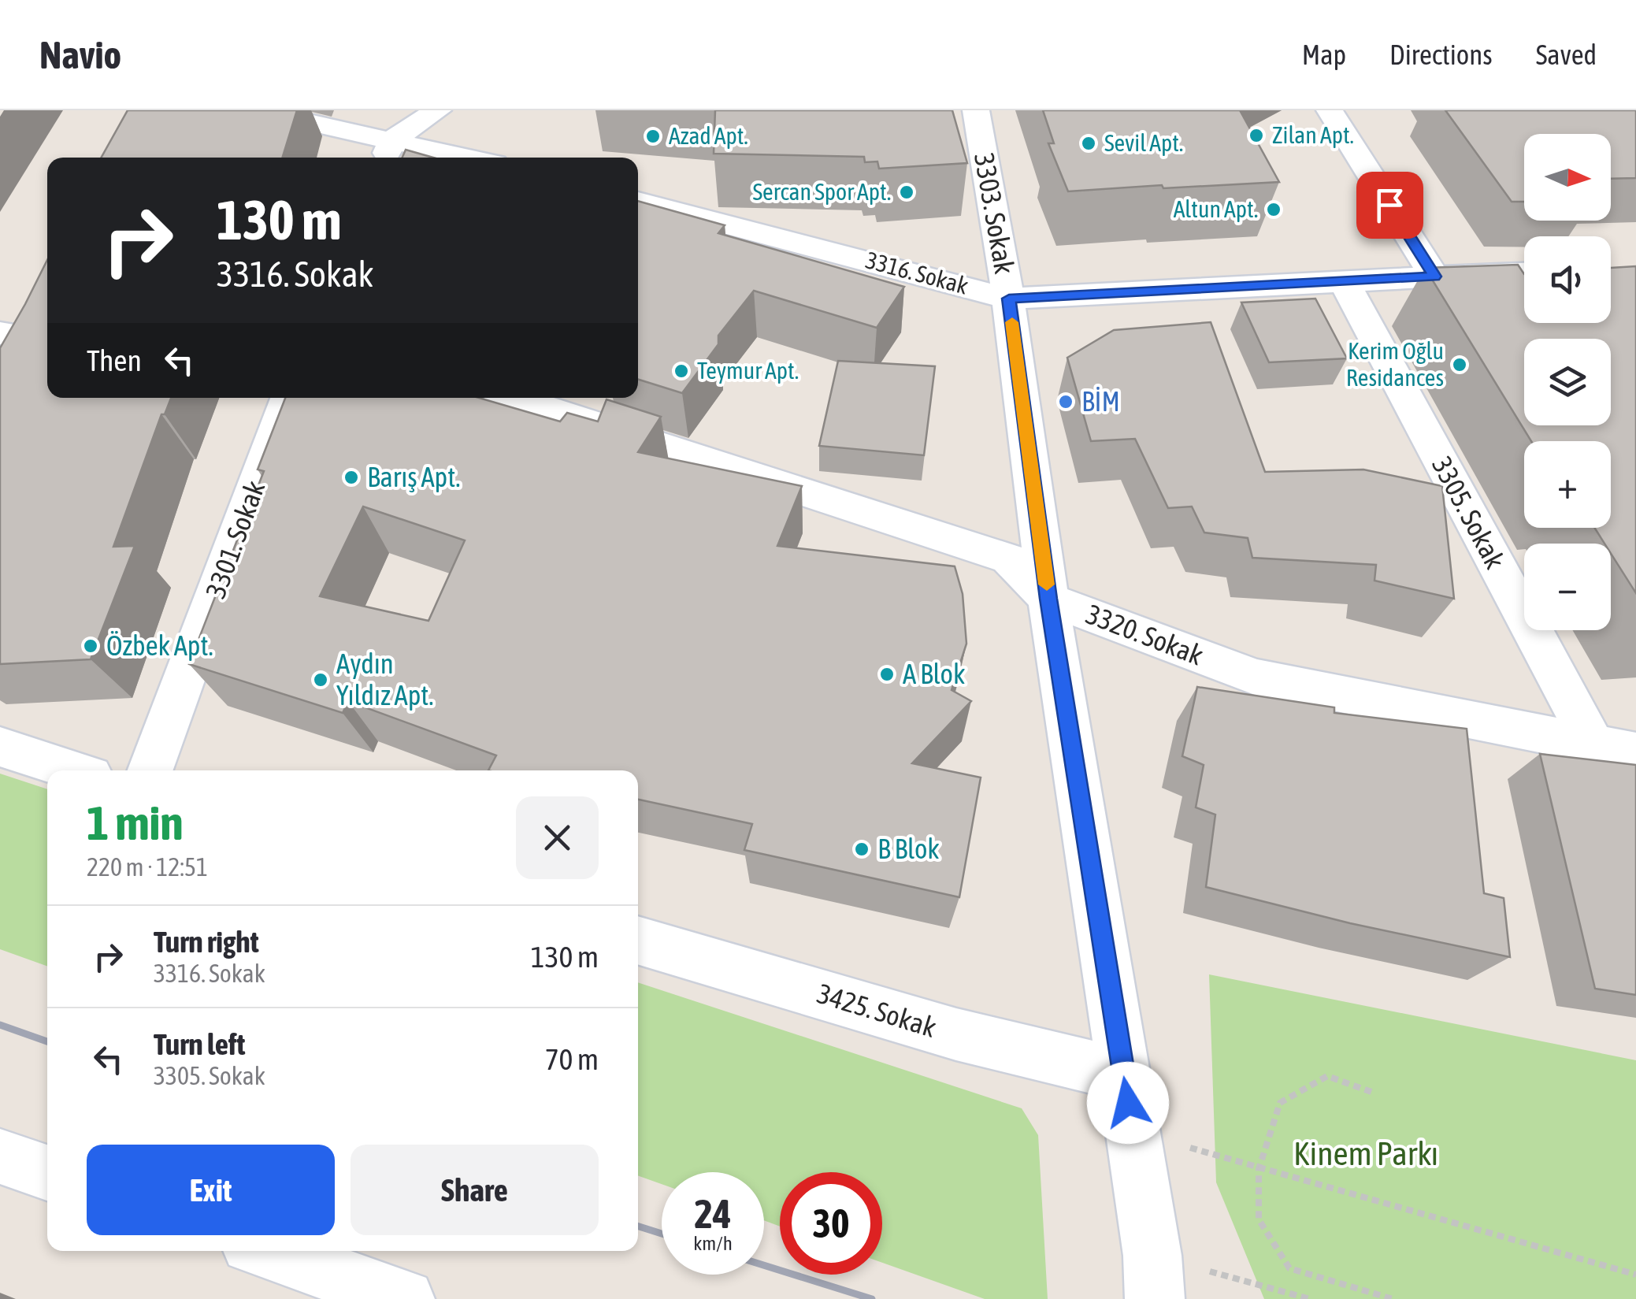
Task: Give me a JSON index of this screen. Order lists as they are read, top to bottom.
{
  "streets": {
    "street": [
      "3303. Sokak",
      "3316. Sokak",
      "3305. Sokak",
      "3301. Sokak",
      "3320. Sokak",
      "3425. Sokak"
    ]
  },
  "crossings": [
    ["3303. Sokak", "3316. Sokak"],
    ["3303. Sokak", "3320. Sokak"],
    ["3303. Sokak", "3425. Sokak"],
    ["3316. Sokak", "3305. Sokak"],
    ["3305. Sokak", "3320. Sokak"]
  ],
  "parks": ["Kinem Parkı"],
  "places": [
    "Zilan Apt.",
    "Azad Apt.",
    "Sevil Apt.",
    "Sercan Spor Apt.",
    "Altun Apt.",
    "Kerim Oğlu Residances",
    "Teymur Apt.",
    "BİM",
    "Barış Apt.",
    "Özbek Apt.",
    "A Blok",
    "Aydın Yıldız Apt.",
    "B Blok"
  ],
  "north": "right",
  "page": {
    "header": "Navio",
    "nav": ["Map", "Directions", "Saved"],
    "map_buttons": ["+", "−"],
    "turn": ["130 m", "3316. Sokak"],
    "then": "Then",
    "heading": ["1 min", "220 m · 12:51"],
    "list": [
      {
        "name": "Turn right",
        "note": "3316. Sokak",
        "value": "130 m"
      },
      {
        "name": "Turn left",
        "note": "3305. Sokak",
        "value": "70 m"
      }
    ],
    "buttons": ["Exit", "Share"],
    "speed": "24 km/h",
    "limit": "30"
  }
}
